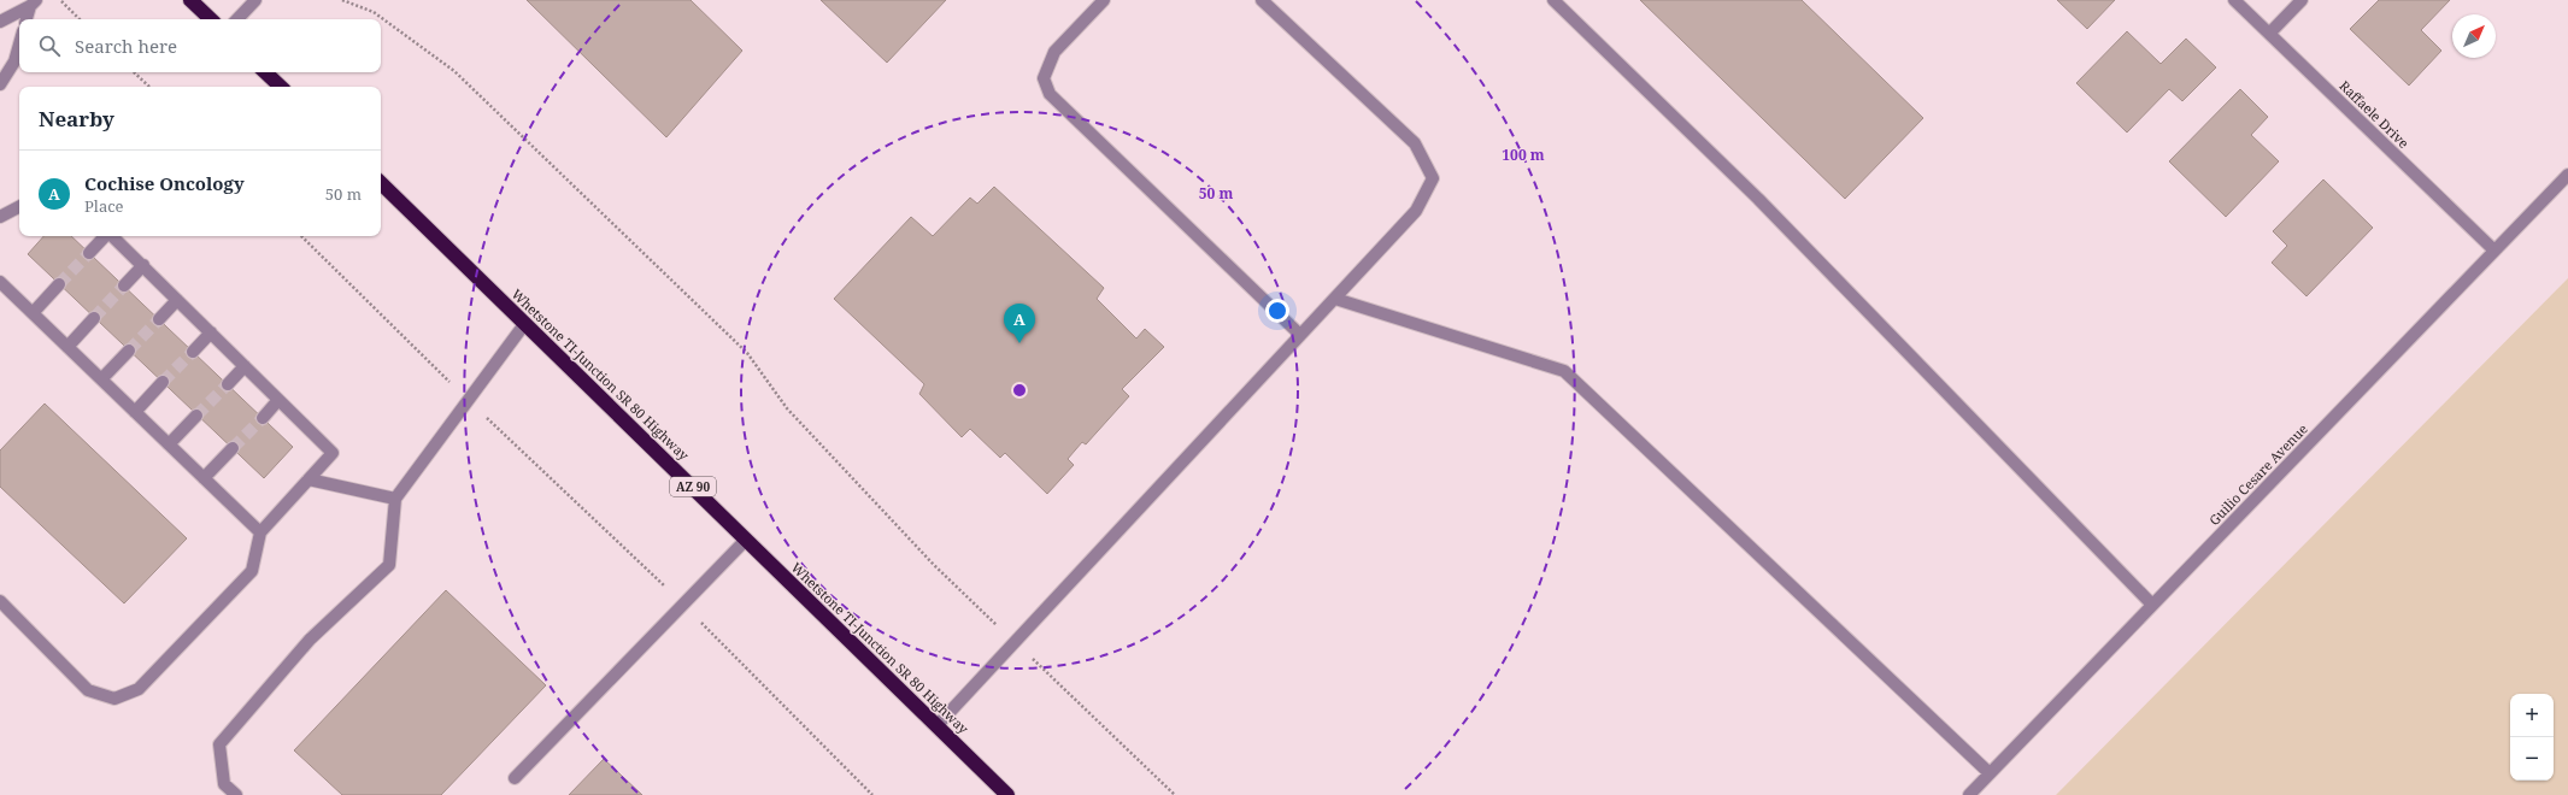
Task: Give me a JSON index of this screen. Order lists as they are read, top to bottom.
{
  "streets": {
    "highway": ["Whetstone TI-Junction SR 80 Highway", "AZ 90"],
    "street": ["Raffaele Drive", "Guilio Cesare Avenue"]
  },
  "crossings": [
    ["Raffaele Drive", "Guilio Cesare Avenue"]
  ],
  "north": "top right",
  "page": {
    "search": "Search here",
    "heading": "Nearby",
    "list": [
      {
        "mark": "A",
        "name": "Cochise Oncology",
        "note": "Place",
        "value": "50 m"
      }
    ],
    "pins": "A",
    "map_buttons": ["+", "−"]
  },
  "rings": ["100 m", "50 m"]
}
